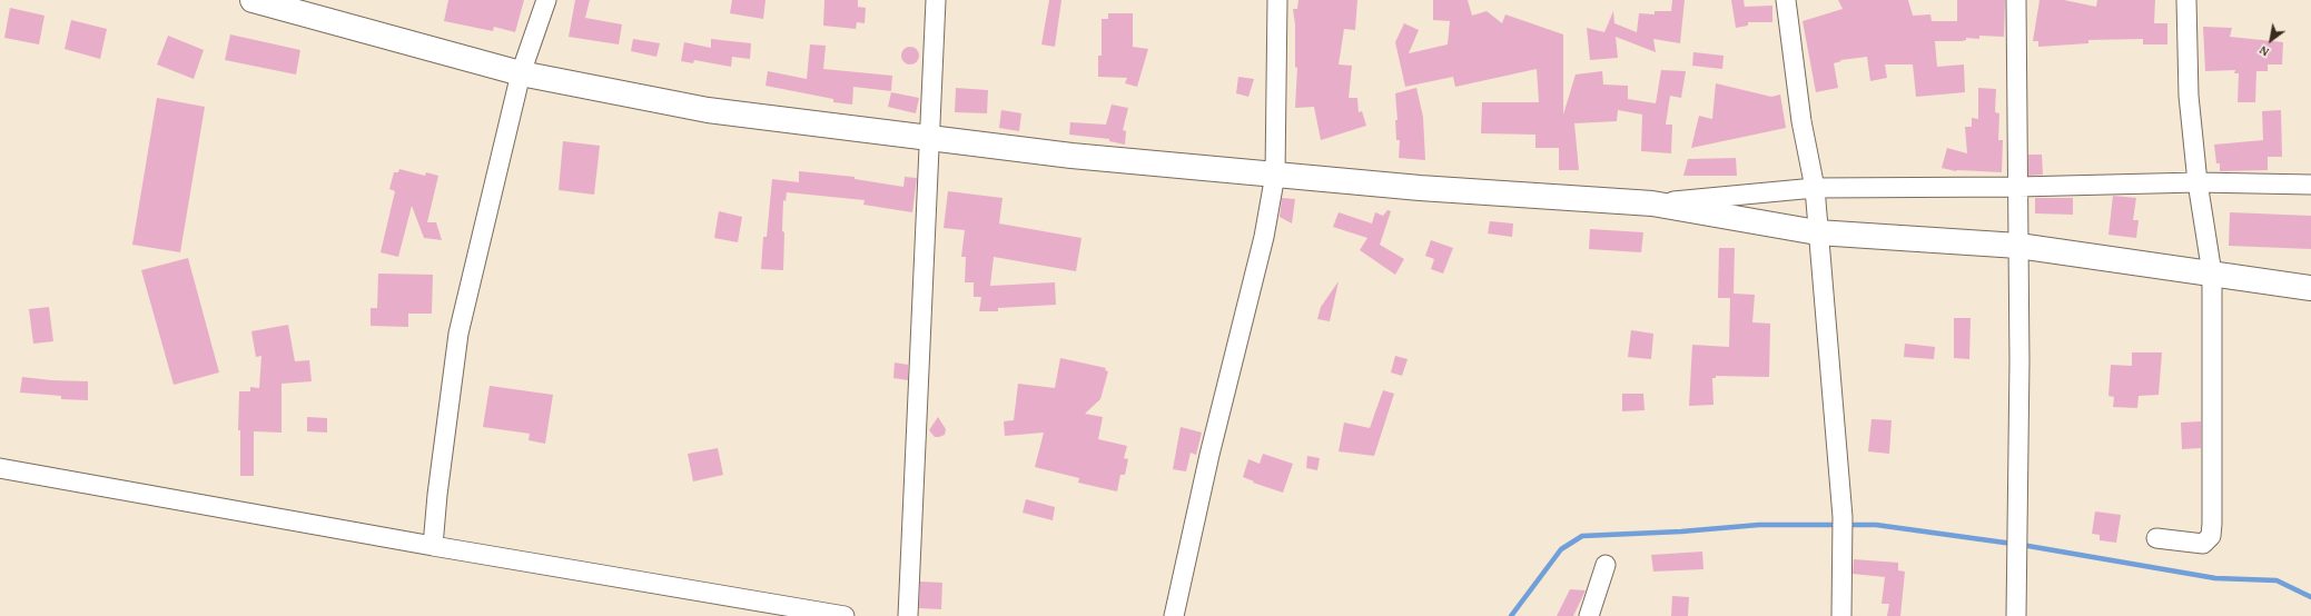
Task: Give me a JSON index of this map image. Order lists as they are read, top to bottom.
{
  "north": "bottom left"
}
